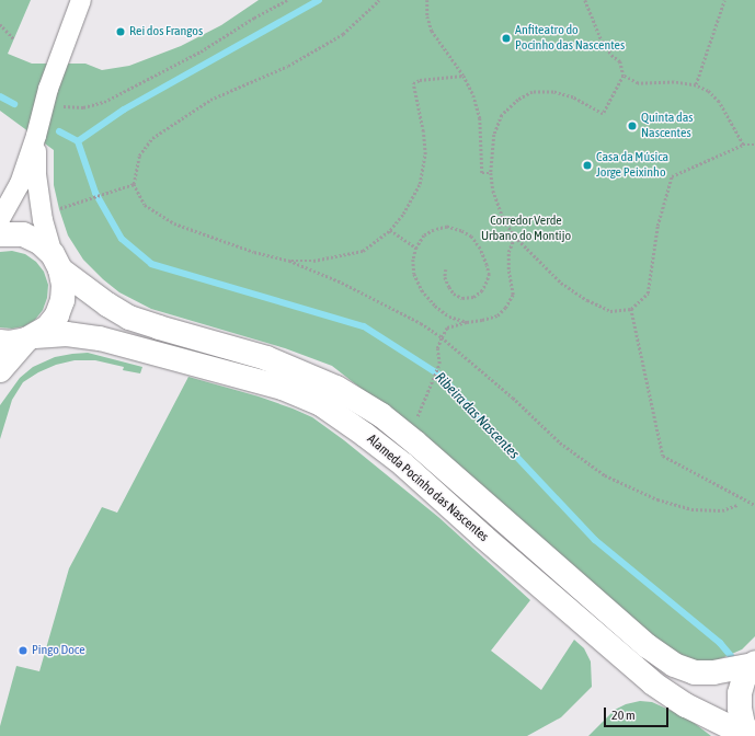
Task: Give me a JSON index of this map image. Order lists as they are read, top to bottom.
{
  "streets": {
    "main road": ["Alameda Pocinho das Nascentes"]
  },
  "water": ["Ribeira das Nascentes"],
  "parks": ["Corredor Verde Urbano do Montijo"],
  "places": [
    "Rei dos Frangos",
    "Anfiteatro do Pocinho das Nascentes",
    "Quinta das Nascentes",
    "Casa da Música Jorge Peixinho",
    "Pingo Doce"
  ],
  "scale_bar": "20 m"
}
